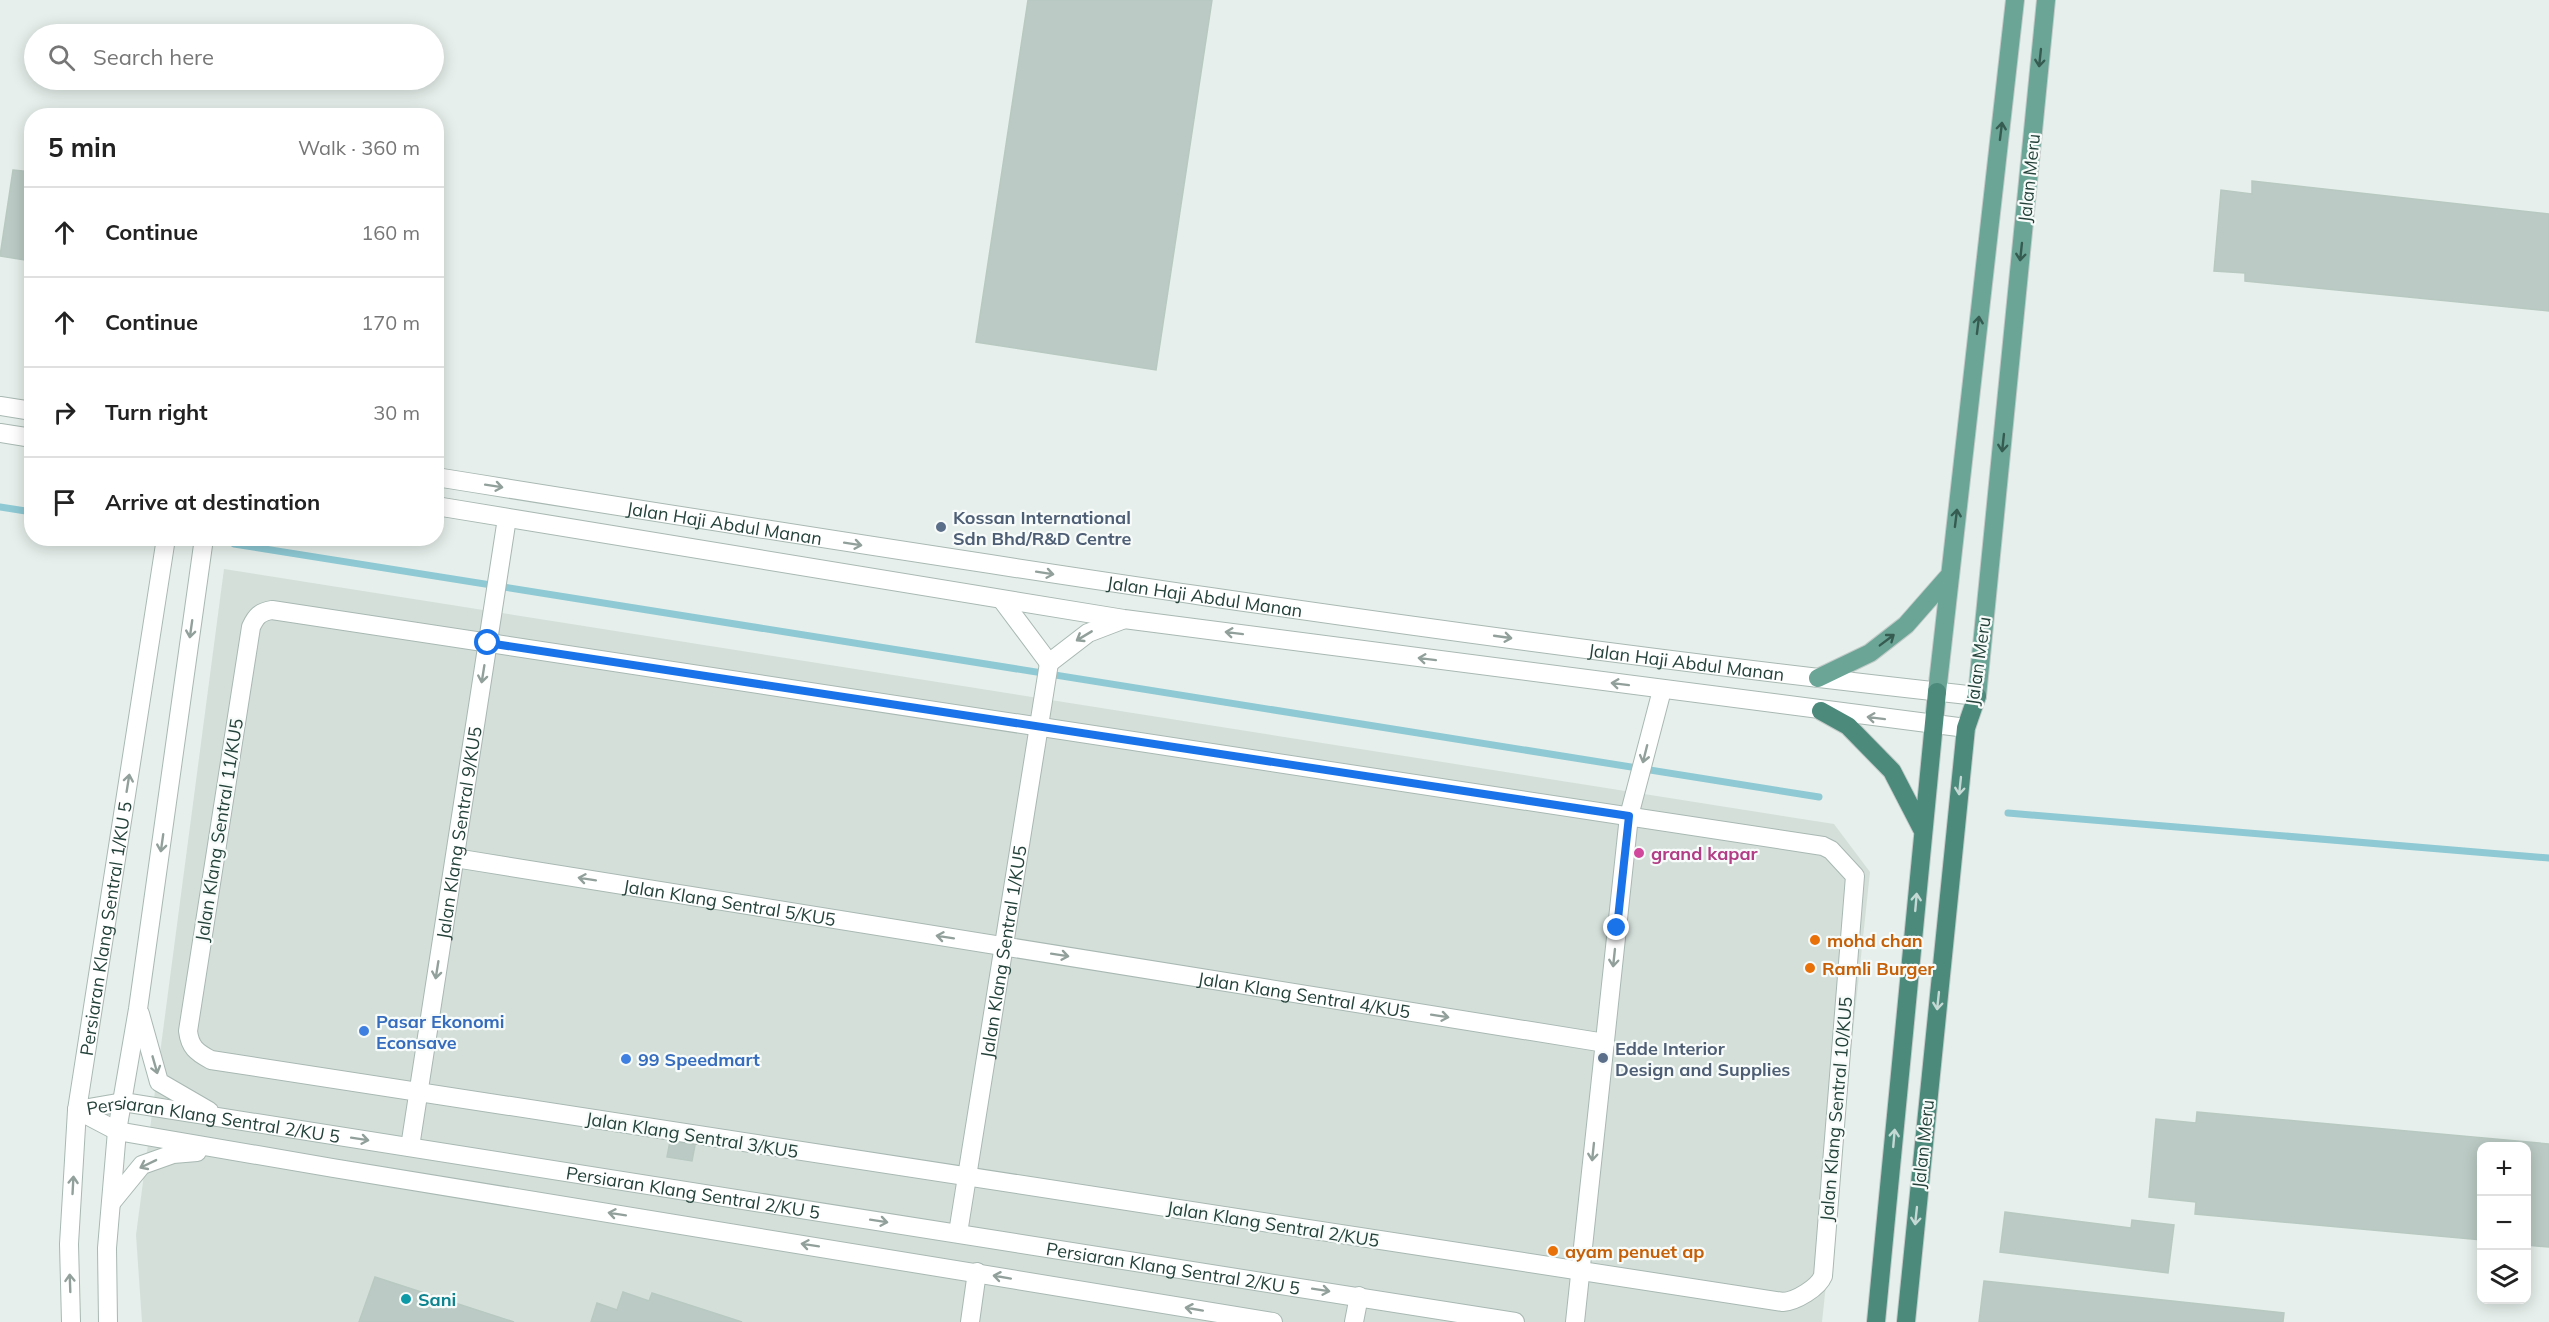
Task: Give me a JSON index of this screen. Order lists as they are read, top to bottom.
{
  "streets": {
    "highway": ["Jalan Meru"],
    "street": [
      "Jalan Haji Abdul Manan",
      "Jalan Klang Sentral 11/KU5",
      "Jalan Klang Sentral 9/KU5",
      "Jalan Klang Sentral 5/KU5",
      "Persiaran Klang Sentral 1/KU 5",
      "Jalan Klang Sentral 1/KU5",
      "Jalan Klang Sentral 4/KU5",
      "Jalan Klang Sentral 10/KU5",
      "Persiaran Klang Sentral 2/KU 5",
      "Jalan Klang Sentral 3/KU5",
      "Jalan Klang Sentral 2/KU5"
    ]
  },
  "crossings": [
    ["Jalan Meru", "Jalan Haji Abdul Manan"],
    ["Jalan Haji Abdul Manan", "Jalan Klang Sentral 9/KU5"],
    ["Jalan Klang Sentral 11/KU5", "Jalan Klang Sentral 9/KU5"],
    ["Jalan Klang Sentral 11/KU5", "Jalan Klang Sentral 10/KU5"],
    ["Jalan Klang Sentral 11/KU5", "Jalan Klang Sentral 3/KU5"],
    ["Jalan Klang Sentral 9/KU5", "Jalan Klang Sentral 5/KU5"],
    ["Jalan Klang Sentral 9/KU5", "Jalan Klang Sentral 10/KU5"],
    ["Jalan Klang Sentral 9/KU5", "Persiaran Klang Sentral 2/KU 5"],
    ["Jalan Klang Sentral 9/KU5", "Jalan Klang Sentral 3/KU5"],
    ["Jalan Klang Sentral 5/KU5", "Jalan Klang Sentral 1/KU5"],
    ["Jalan Klang Sentral 5/KU5", "Jalan Klang Sentral 4/KU5"],
    ["Persiaran Klang Sentral 1/KU 5", "Persiaran Klang Sentral 2/KU 5"],
    ["Jalan Klang Sentral 1/KU5", "Jalan Klang Sentral 4/KU5"],
    ["Jalan Klang Sentral 1/KU5", "Jalan Klang Sentral 10/KU5"],
    ["Jalan Klang Sentral 1/KU5", "Persiaran Klang Sentral 2/KU 5"],
    ["Jalan Klang Sentral 1/KU5", "Jalan Klang Sentral 3/KU5"],
    ["Jalan Klang Sentral 1/KU5", "Jalan Klang Sentral 2/KU5"],
    ["Jalan Klang Sentral 10/KU5", "Jalan Klang Sentral 2/KU5"],
    ["Jalan Klang Sentral 3/KU5", "Jalan Klang Sentral 2/KU5"]
  ],
  "one_way": ["Jalan Klang Sentral 9/KU5", "Jalan Klang Sentral 5/KU5", "Jalan Klang Sentral 4/KU5"],
  "places": [
    "Kossan International Sdn Bhd/R&D Centre",
    "grand kapar",
    "mohd chan",
    "Ramli Burger",
    "Pasar Ekonomi Econsave",
    "Edde Interior Design and Supplies",
    "99 Speedmart",
    "ayam penuet ap",
    "Sani"
  ],
  "page": {
    "search": "Search here",
    "heading": ["5 min", "Walk · 360 m"],
    "list": [
      ["Continue", "160 m"],
      ["Continue", "170 m"],
      ["Turn right", "30 m"],
      "Arrive at destination"
    ],
    "map_buttons": ["+", "−"]
  }
}
